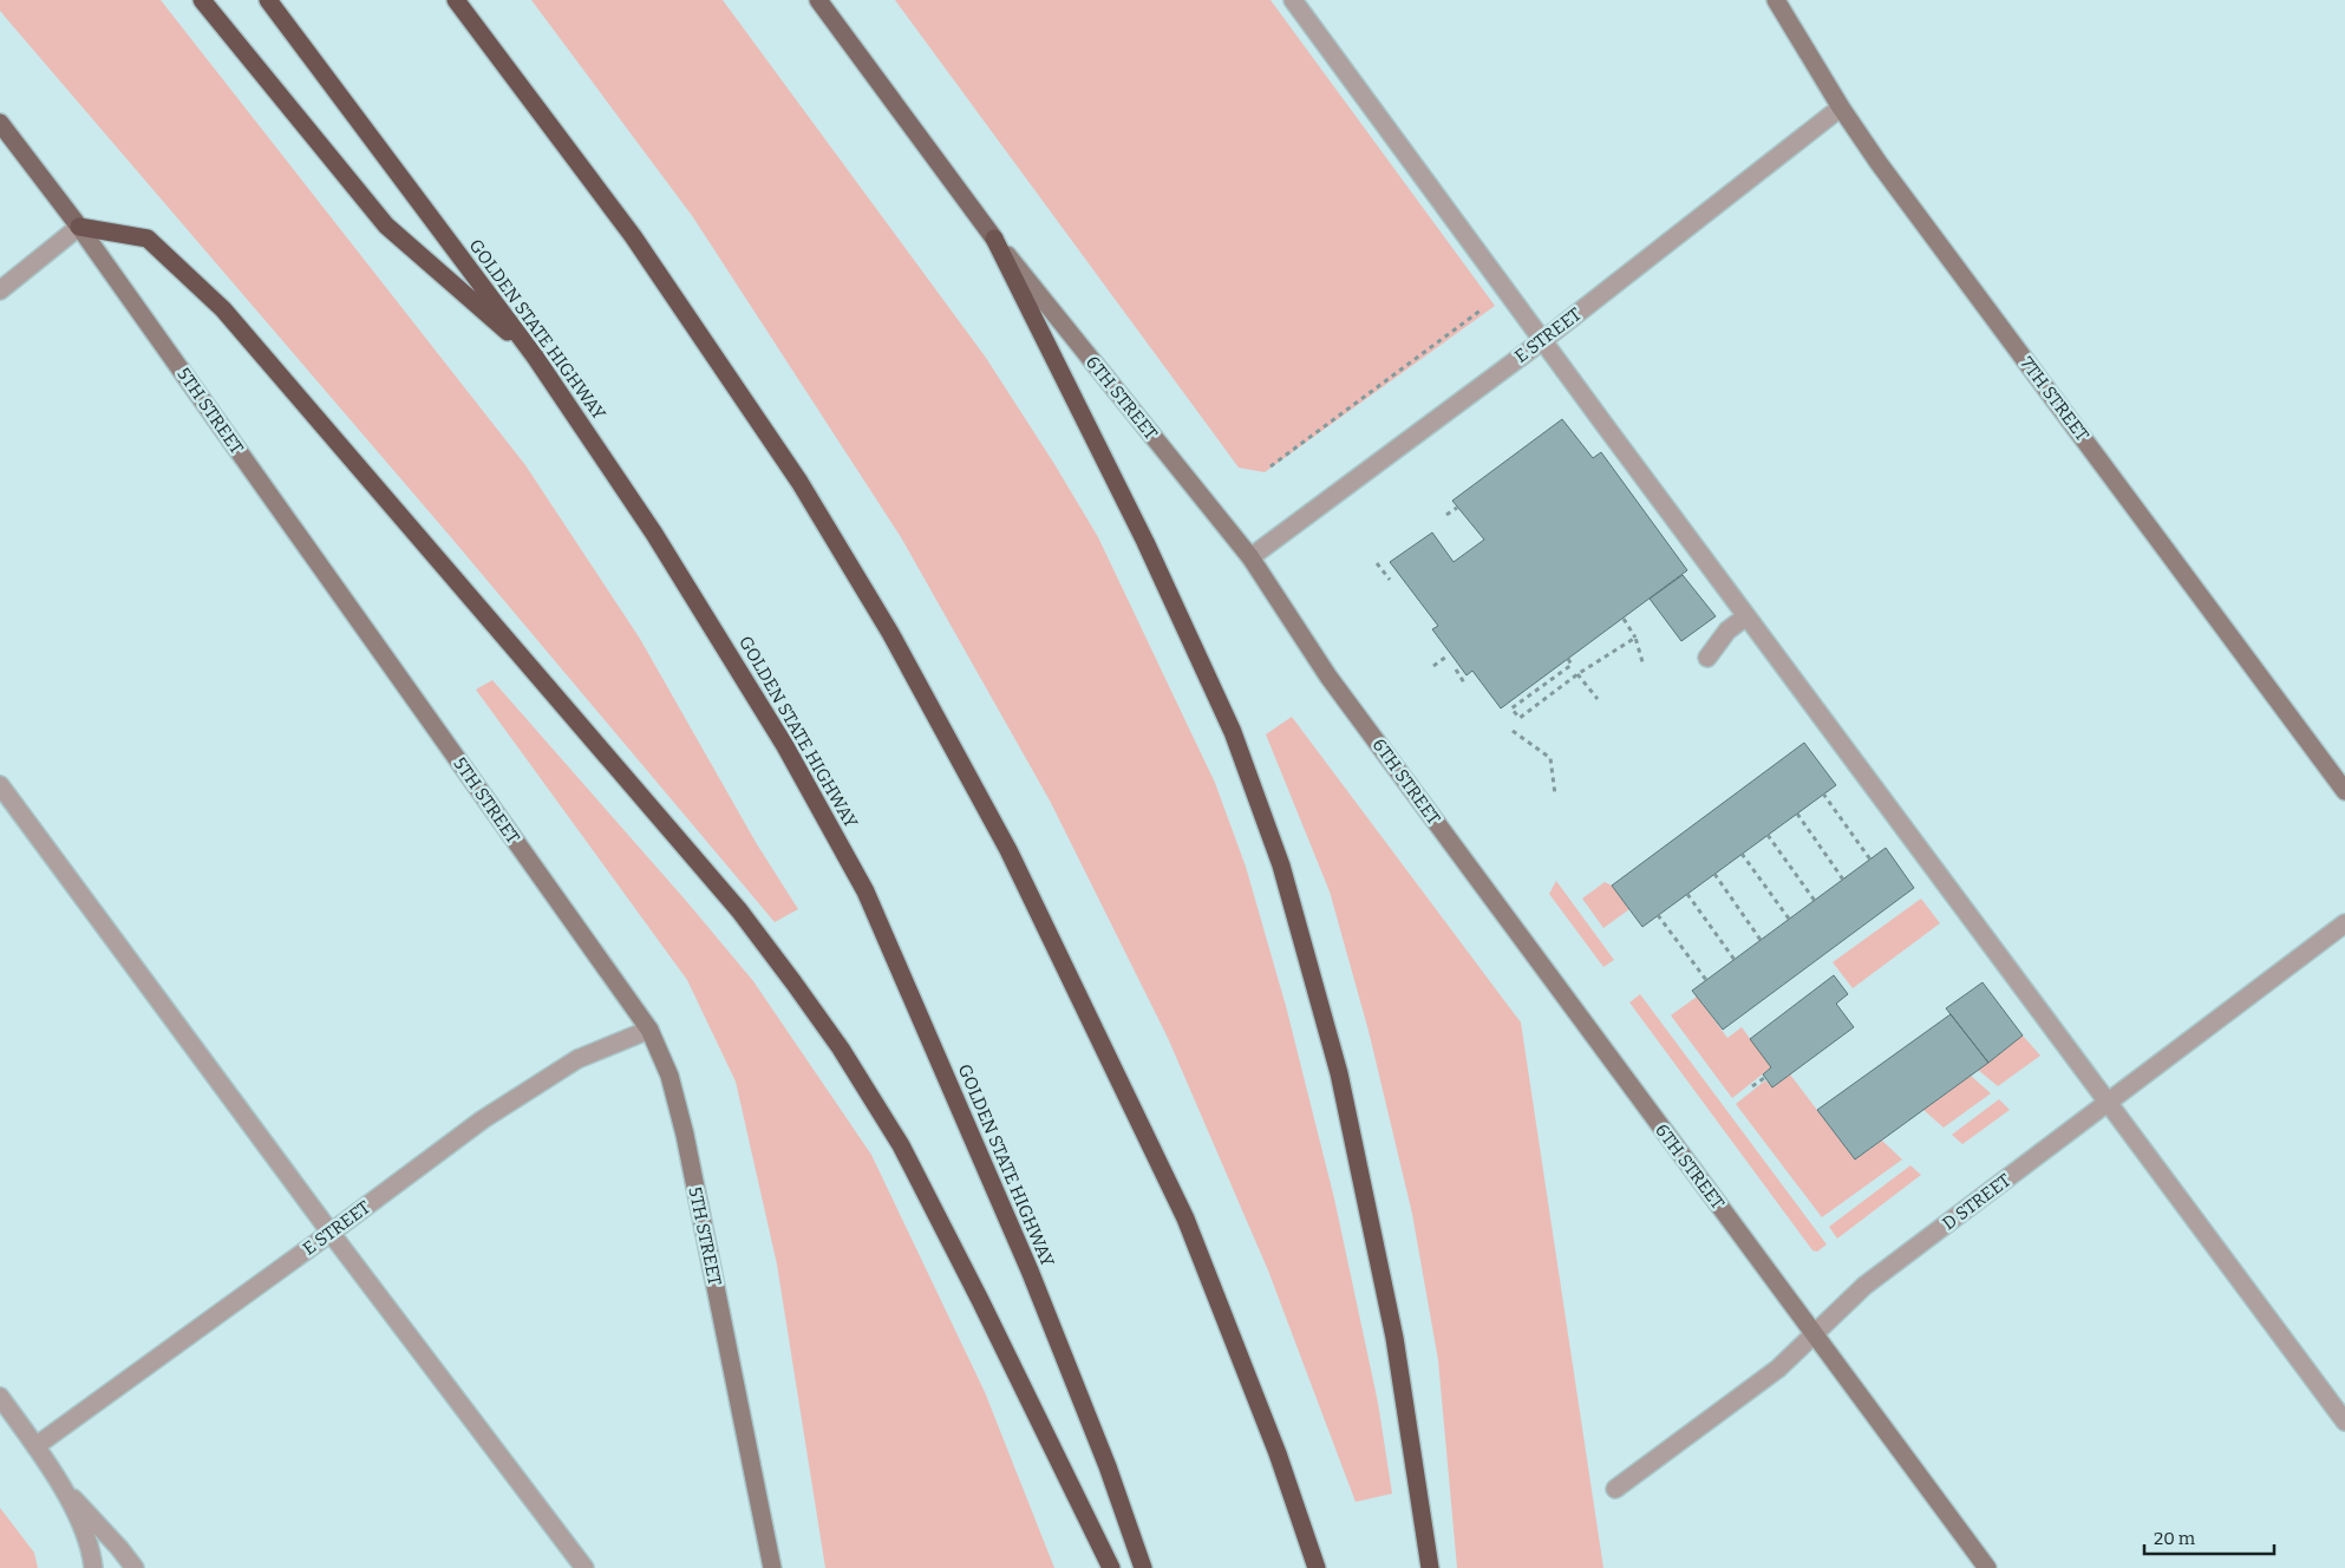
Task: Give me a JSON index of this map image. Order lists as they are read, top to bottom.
{
  "streets": {
    "highway": ["GOLDEN STATE HIGHWAY"],
    "main road": ["6TH STREET", "5TH STREET"],
    "street": ["E STREET", "7TH STREET", "D STREET"]
  },
  "crossings": [
    ["E STREET", "6TH STREET"],
    ["E STREET", "7TH STREET"],
    ["E STREET", "5TH STREET"],
    ["6TH STREET", "D STREET"]
  ],
  "scale_bar": "20 m"
}
